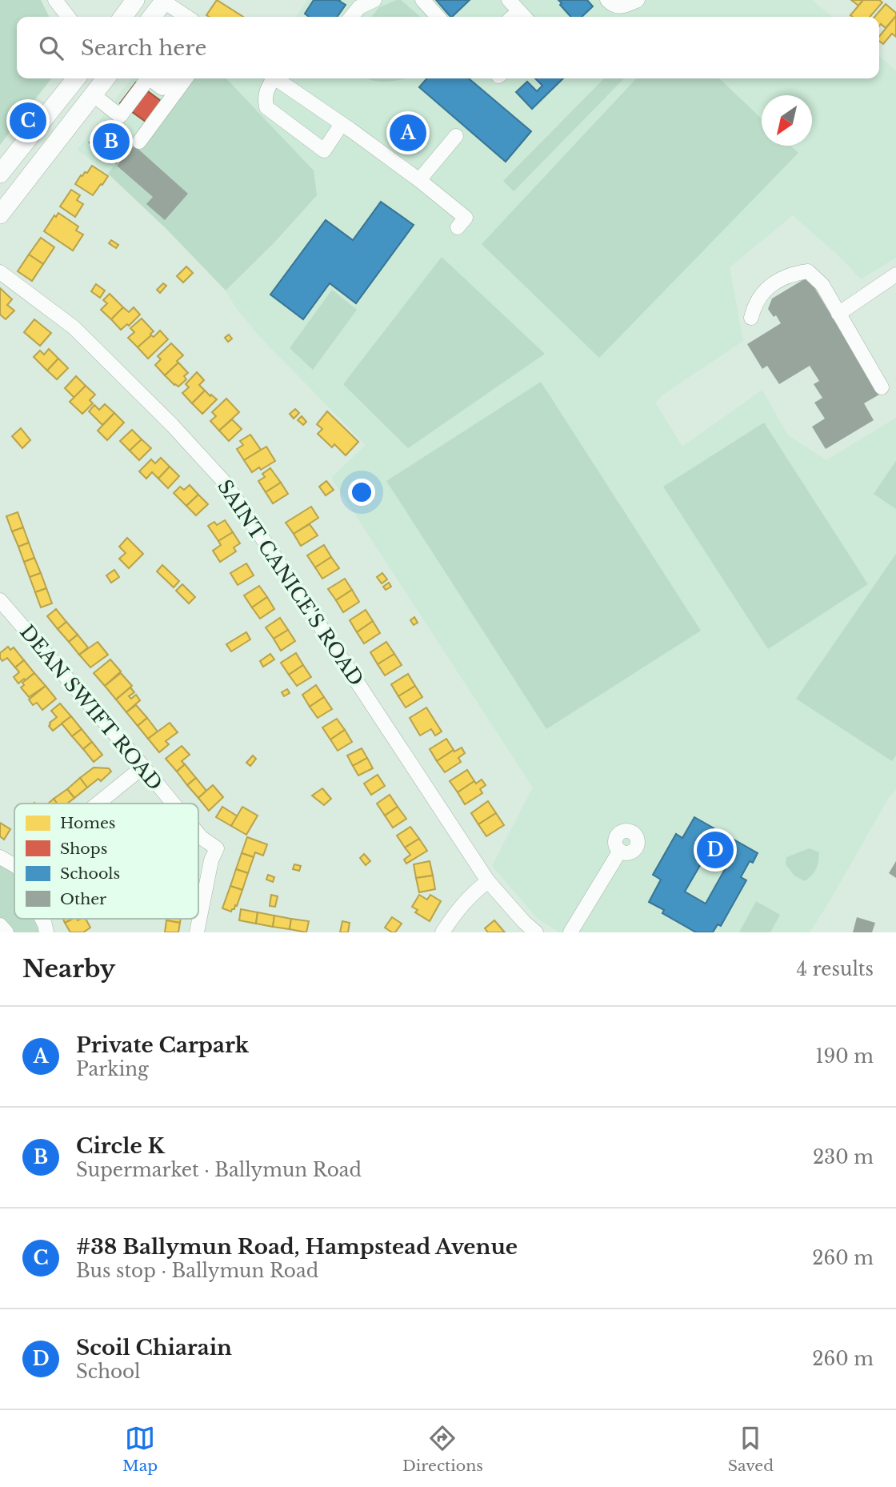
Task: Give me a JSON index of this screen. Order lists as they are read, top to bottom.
{
  "streets": {
    "street": ["SAINT CANICE'S ROAD", "DEAN SWIFT ROAD"]
  },
  "legend": [
    "Homes",
    "Shops",
    "Schools",
    "Other"
  ],
  "north": "bottom left",
  "page": {
    "search": "Search here",
    "pins": [
      "C",
      "A",
      "B",
      "D"
    ],
    "heading": ["Nearby", "4 results"],
    "list": [
      {
        "mark": "A",
        "name": "Private Carpark",
        "note": "Parking",
        "value": "190 m"
      },
      {
        "mark": "B",
        "name": "Circle K",
        "note": "Supermarket · Ballymun Road",
        "value": "230 m"
      },
      {
        "mark": "C",
        "name": "#38 Ballymun Road, Hampstead Avenue",
        "note": "Bus stop · Ballymun Road",
        "value": "260 m"
      },
      {
        "mark": "D",
        "name": "Scoil Chiarain",
        "note": "School",
        "value": "260 m"
      }
    ],
    "nav": ["Map", "Directions", "Saved"]
  }
}
